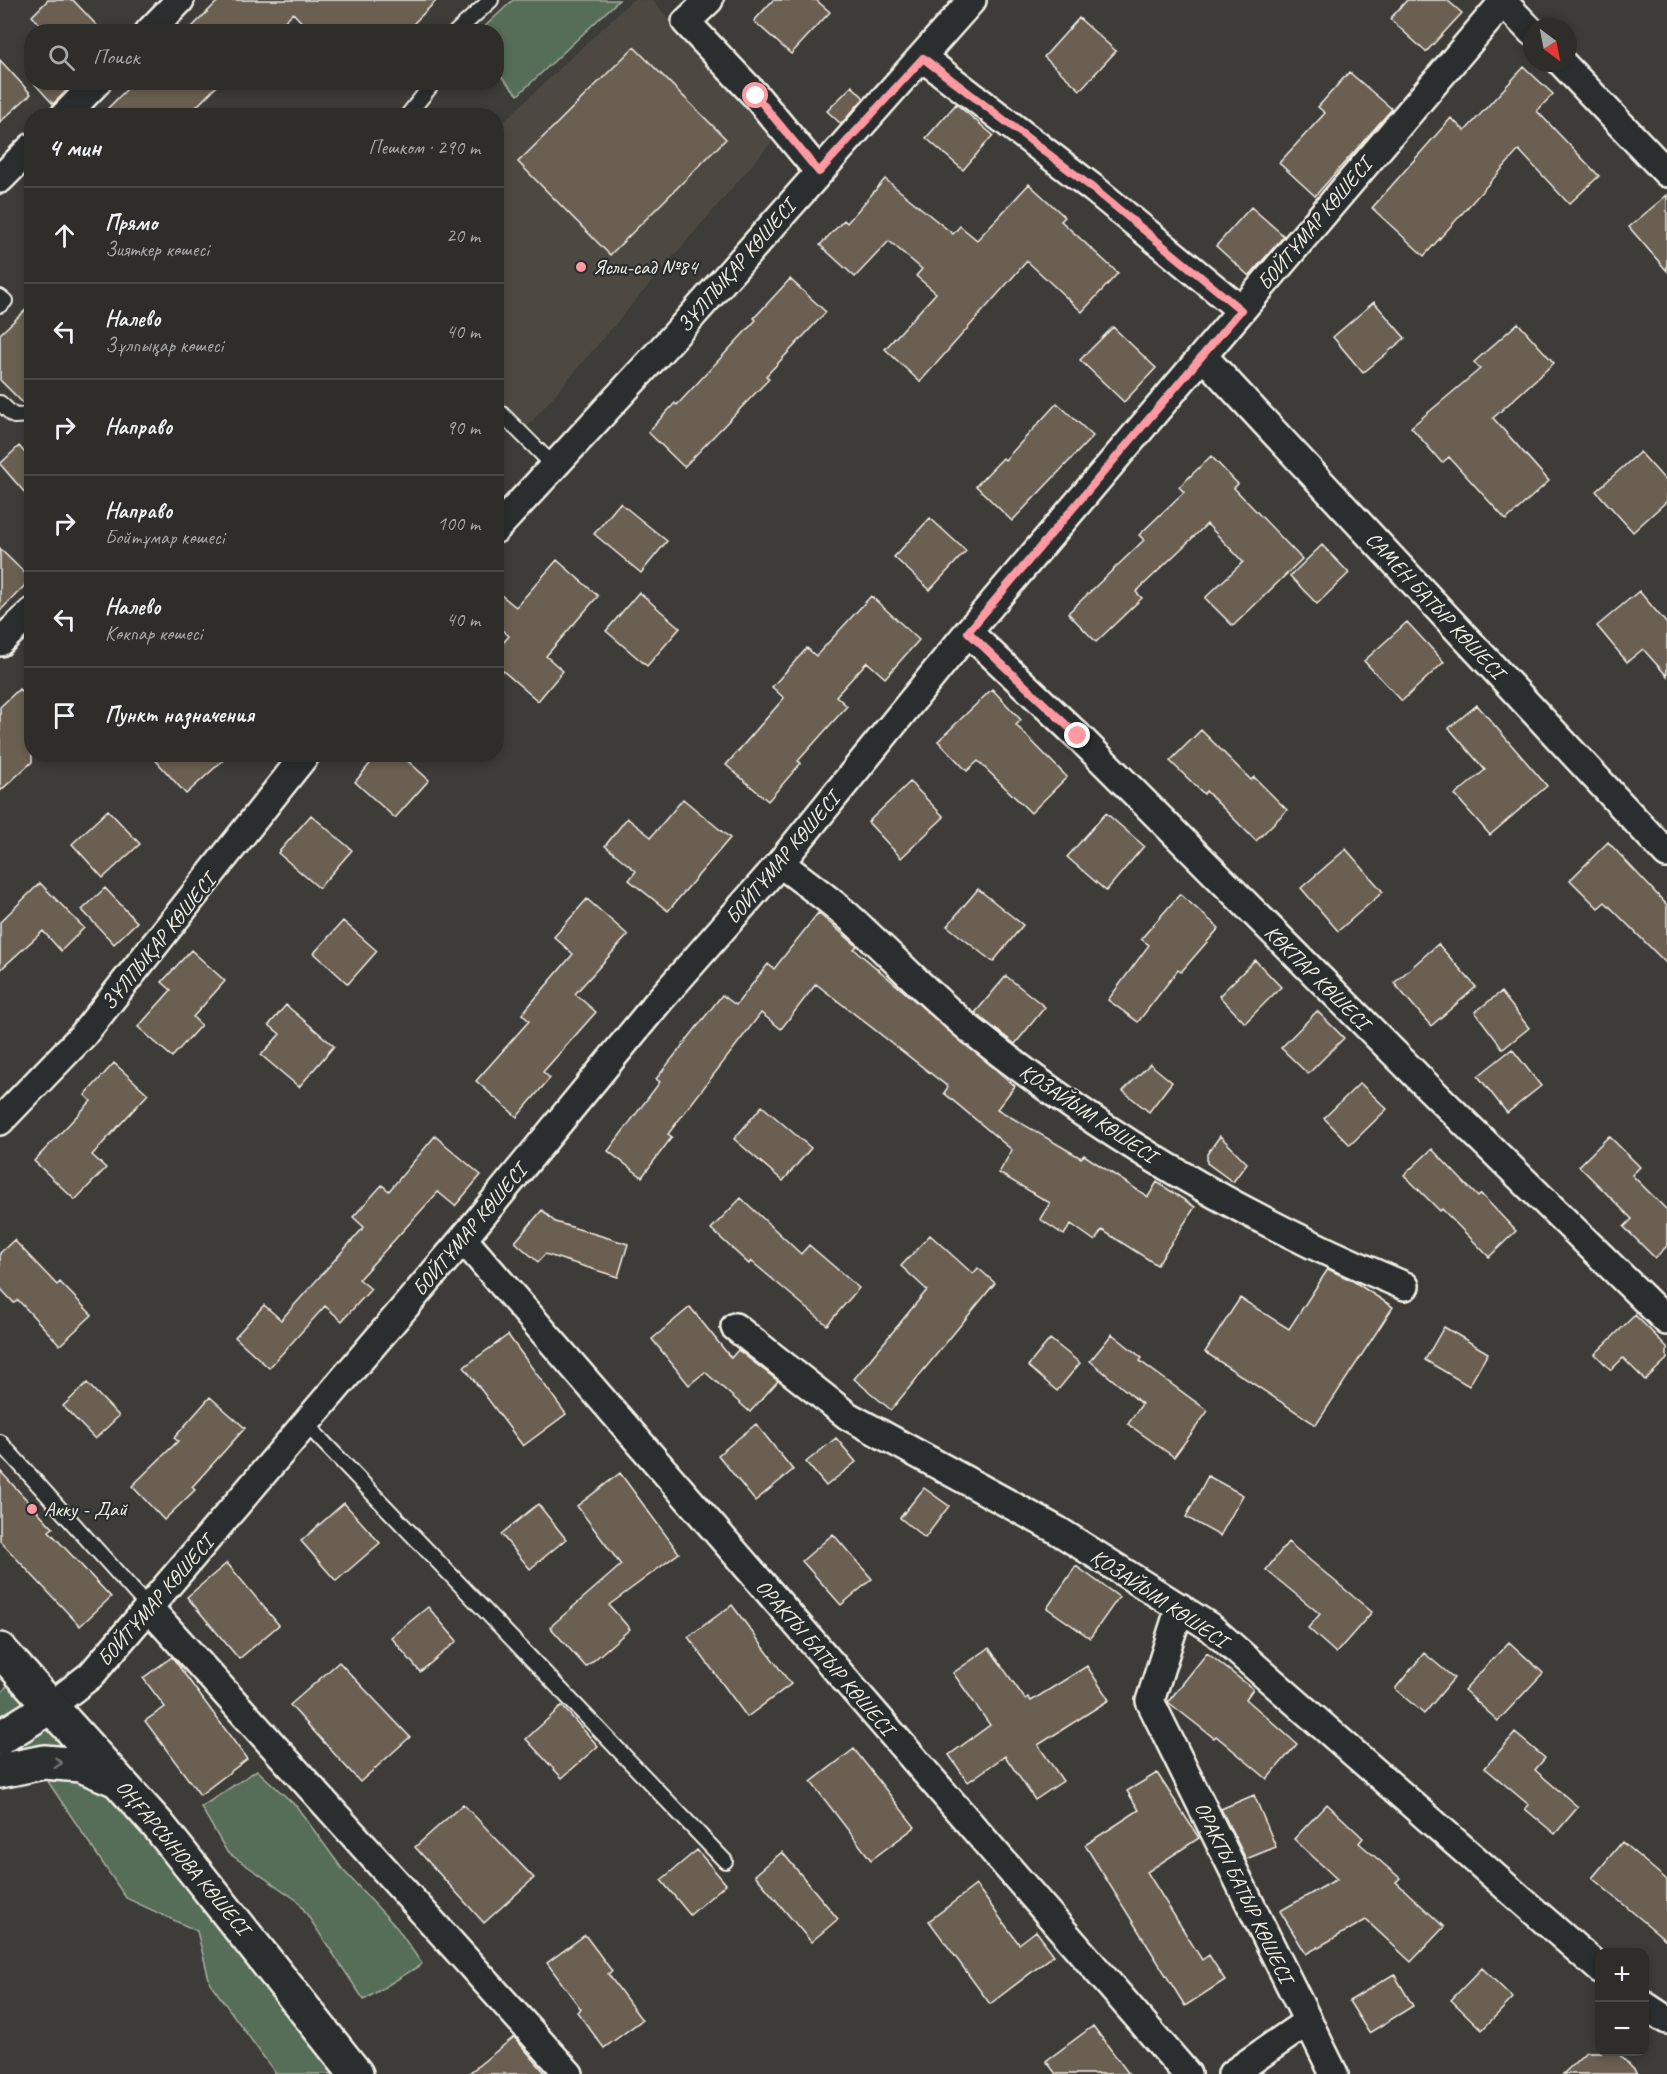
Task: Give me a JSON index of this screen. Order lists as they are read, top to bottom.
{
  "streets": {
    "main road": ["ОҢҒАРСЫНОВА КӨШЕСІ"],
    "street": [
      "БОЙТҰМАР КӨШЕСІ",
      "ЗҰЛПЫҚАР КӨШЕСІ",
      "САМЕН БАТЫР КӨШЕСІ",
      "КӨКПАР КӨШЕСІ",
      "ҚОЗАЙЫМ КӨШЕСІ",
      "ОРАКТЫ БАТЫР КӨШЕСІ"
    ]
  },
  "crossings": [
    ["БОЙТҰМАР КӨШЕСІ", "САМЕН БАТЫР КӨШЕСІ"],
    ["БОЙТҰМАР КӨШЕСІ", "КӨКПАР КӨШЕСІ"],
    ["БОЙТҰМАР КӨШЕСІ", "ҚОЗАЙЫМ КӨШЕСІ"],
    ["БОЙТҰМАР КӨШЕСІ", "ОРАКТЫ БАТЫР КӨШЕСІ"],
    ["БОЙТҰМАР КӨШЕСІ", "ОҢҒАРСЫНОВА КӨШЕСІ"],
    ["ҚОЗАЙЫМ КӨШЕСІ", "ОРАКТЫ БАТЫР КӨШЕСІ"]
  ],
  "places": ["Ясли-сад №84", "Акку - Дай"],
  "north": "bottom right",
  "page": {
    "search": "Поиск",
    "heading": ["4 мин", "Пешком · 290 m"],
    "list": [
      ["Прямо", "Зияткер көшесі", "20 m"],
      ["Налево", "Зұлпықар көшесі", "40 m"],
      ["Направо", "90 m"],
      ["Направо", "Бойтұмар көшесі", "100 m"],
      ["Налево", "Көкпар көшесі", "40 m"],
      "Пункт назначения"
    ],
    "map_buttons": ["+", "−"]
  }
}
